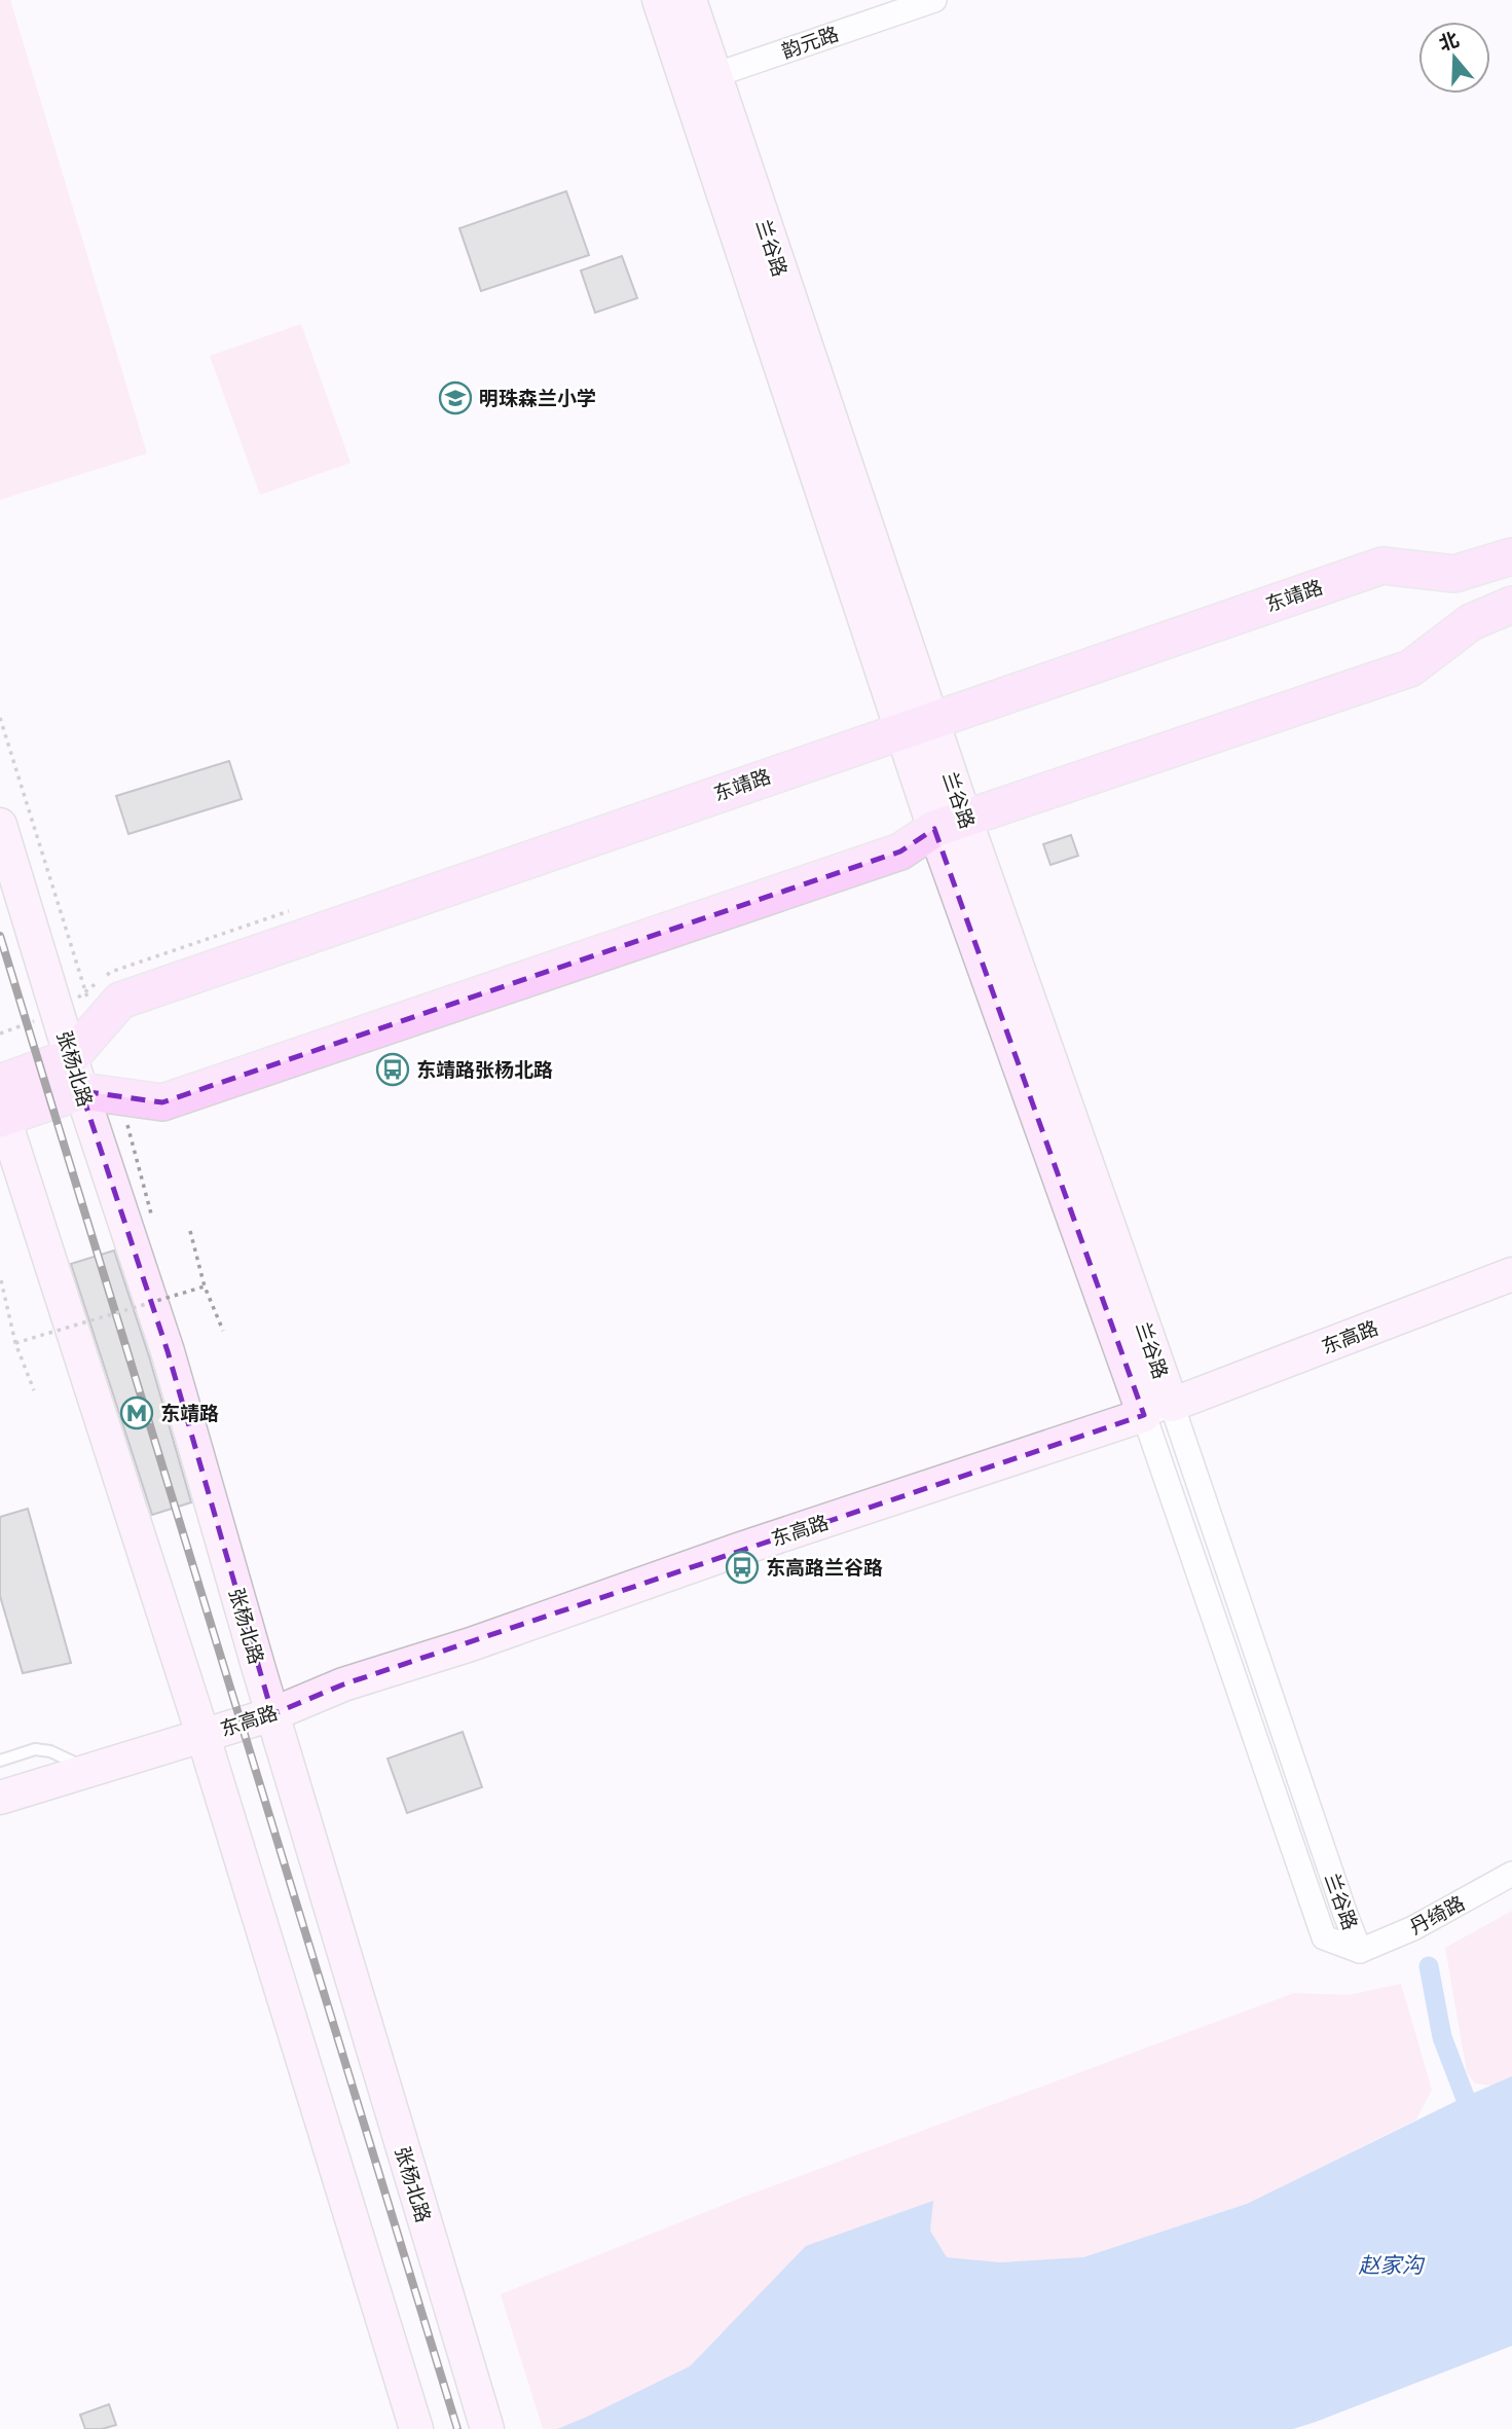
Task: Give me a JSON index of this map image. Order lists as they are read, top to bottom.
{
  "streets": {
    "main road": ["东靖路"],
    "street": [
      "韵元路",
      "兰谷路",
      "张杨北路",
      "东高路",
      "丹绮路"
    ]
  },
  "crossings": [
    ["韵元路", "兰谷路"],
    ["兰谷路", "东靖路"],
    ["兰谷路", "东高路"],
    ["兰谷路", "丹绮路"],
    ["东靖路", "张杨北路"],
    ["张杨北路", "东高路"]
  ],
  "water": ["赵家沟"],
  "places": {
    "school or university": ["明珠森兰小学"],
    "bus stop": ["东靖路张杨北路", "东高路兰谷路"],
    "metro station": ["东靖路"]
  },
  "north": "top"
}
